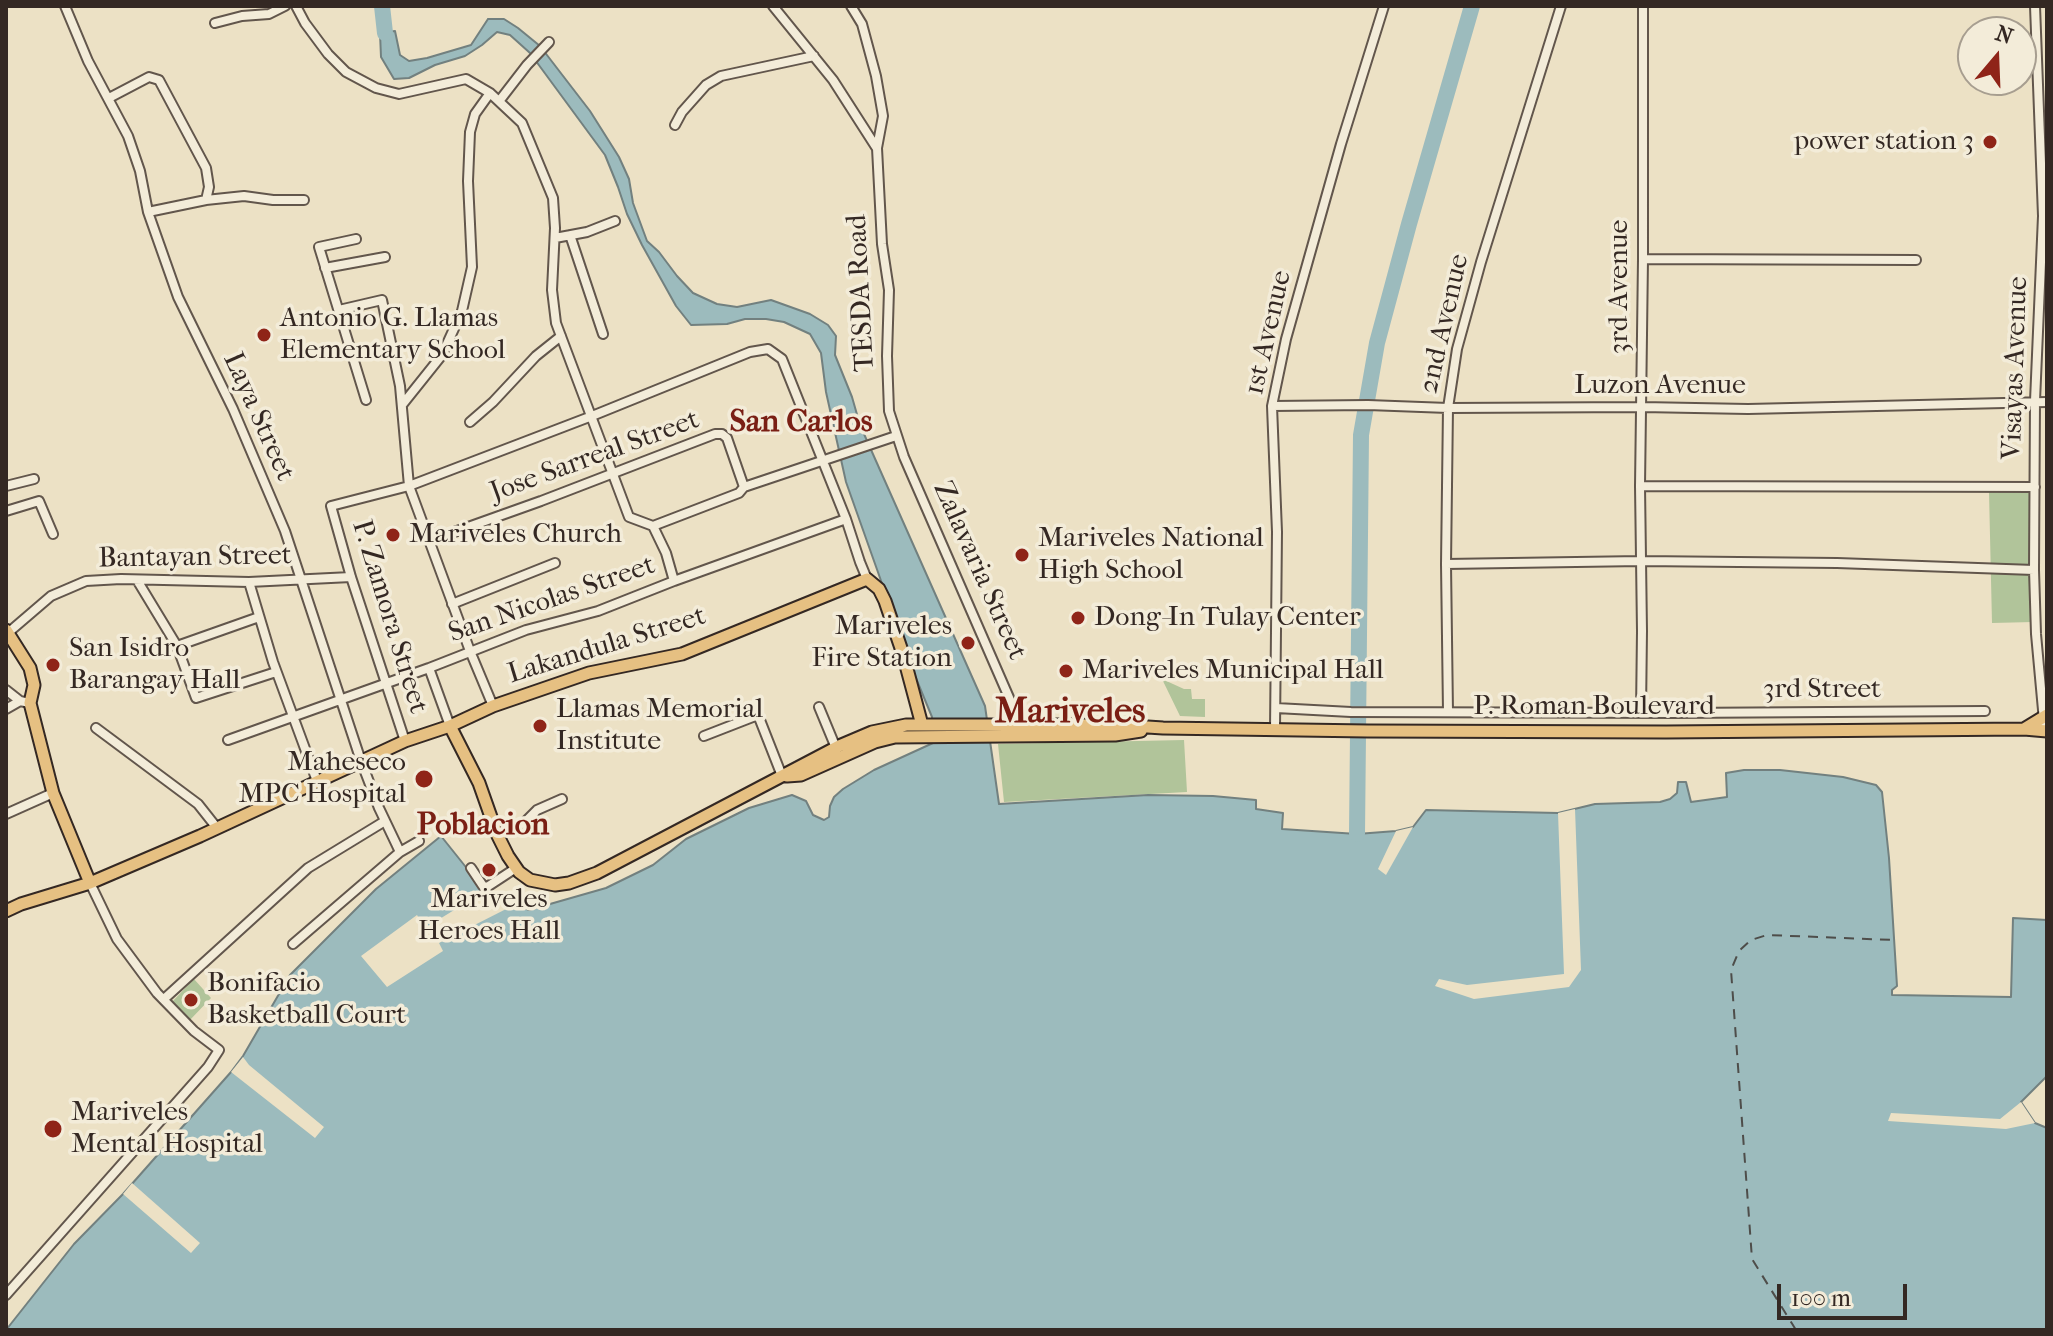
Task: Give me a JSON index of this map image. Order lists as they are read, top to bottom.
{
  "streets": {
    "main road": ["Lakandula Street", "P. Roman Boulevard"],
    "street": [
      "3rd Avenue",
      "TESDA Road",
      "2nd Avenue",
      "1st Avenue",
      "Visayas Avenue",
      "Luzon Avenue",
      "Laya Street",
      "Jose Sarreal Street",
      "Bantayan Street",
      "Zalavaria Street",
      "San Nicolas Street",
      "P. Zamora Street",
      "3rd Street"
    ]
  },
  "crossings": [
    ["3rd Avenue", "Luzon Avenue"],
    ["3rd Avenue", "3rd Street"],
    ["TESDA Road", "Zalavaria Street"],
    ["2nd Avenue", "Luzon Avenue"],
    ["2nd Avenue", "3rd Street"],
    ["1st Avenue", "Luzon Avenue"],
    ["1st Avenue", "3rd Street"],
    ["1st Avenue", "P. Roman Boulevard"],
    ["Visayas Avenue", "Luzon Avenue"],
    ["Visayas Avenue", "P. Roman Boulevard"],
    ["Laya Street", "Bantayan Street"],
    ["Laya Street", "San Nicolas Street"],
    ["Laya Street", "Lakandula Street"],
    ["Bantayan Street", "P. Zamora Street"],
    ["Zalavaria Street", "P. Roman Boulevard"],
    ["San Nicolas Street", "P. Zamora Street"],
    ["P. Zamora Street", "Lakandula Street"]
  ],
  "districts": ["San Carlos", "Mariveles", "Poblacion"],
  "places": [
    "power station 3",
    "Antonio G. Llamas Elementary School",
    "Mariveles Church",
    "Mariveles National High School",
    "Dong-In Tulay Center",
    "Mariveles Fire Station",
    "San Isidro Barangay Hall",
    "Mariveles Municipal Hall",
    "Llamas Memorial Institute",
    "Maheseco MPC Hospital",
    "Mariveles Heroes Hall",
    "Bonifacio Basketball Court",
    "Mariveles Mental Hospital"
  ],
  "scale_bar": "100 m",
  "north": "top"
}
